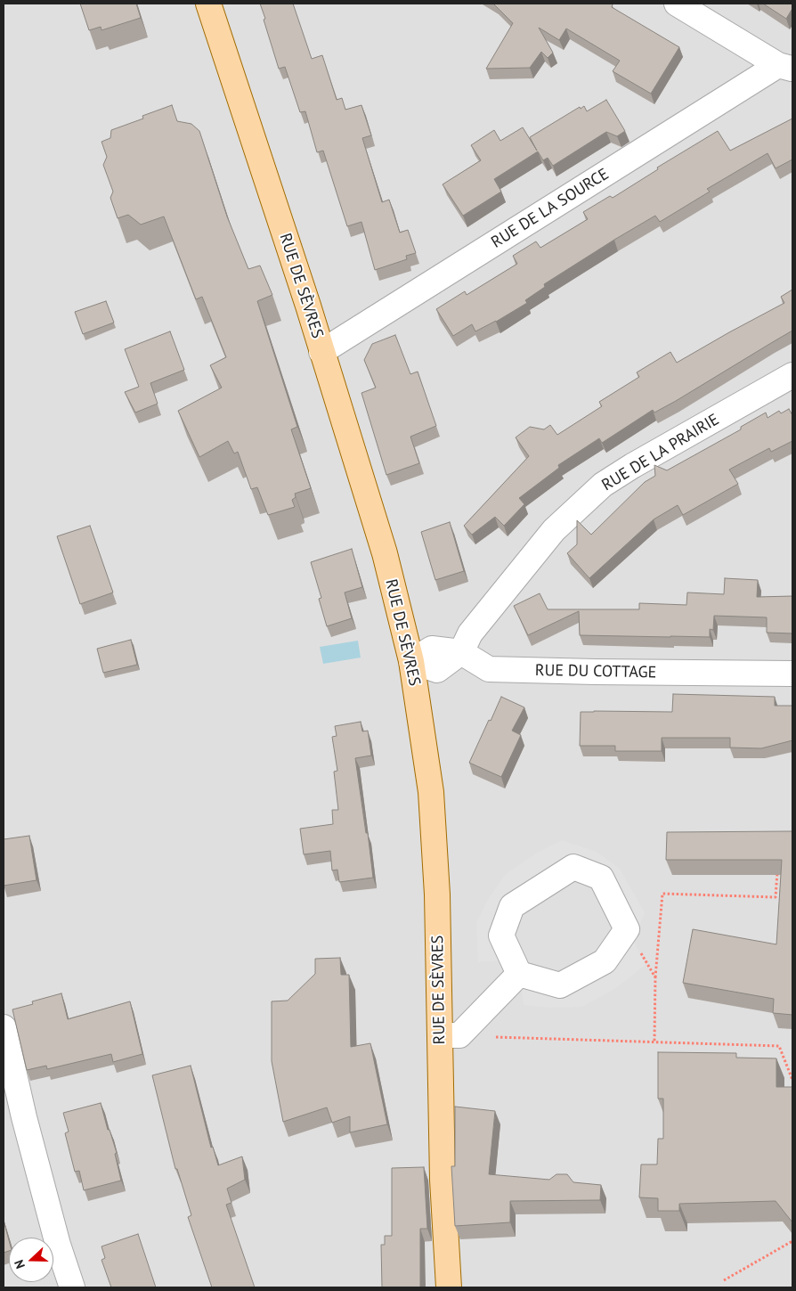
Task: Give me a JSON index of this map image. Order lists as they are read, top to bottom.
{
  "streets": {
    "main road": ["RUE DE SÈVRES"],
    "street": ["RUE DE LA SOURCE", "RUE DE LA PRAIRIE", "RUE DU COTTAGE"]
  },
  "crossings": [
    ["RUE DE LA SOURCE", "RUE DE SÈVRES"],
    ["RUE DE LA PRAIRIE", "RUE DU COTTAGE"]
  ],
  "north": "left"
}
